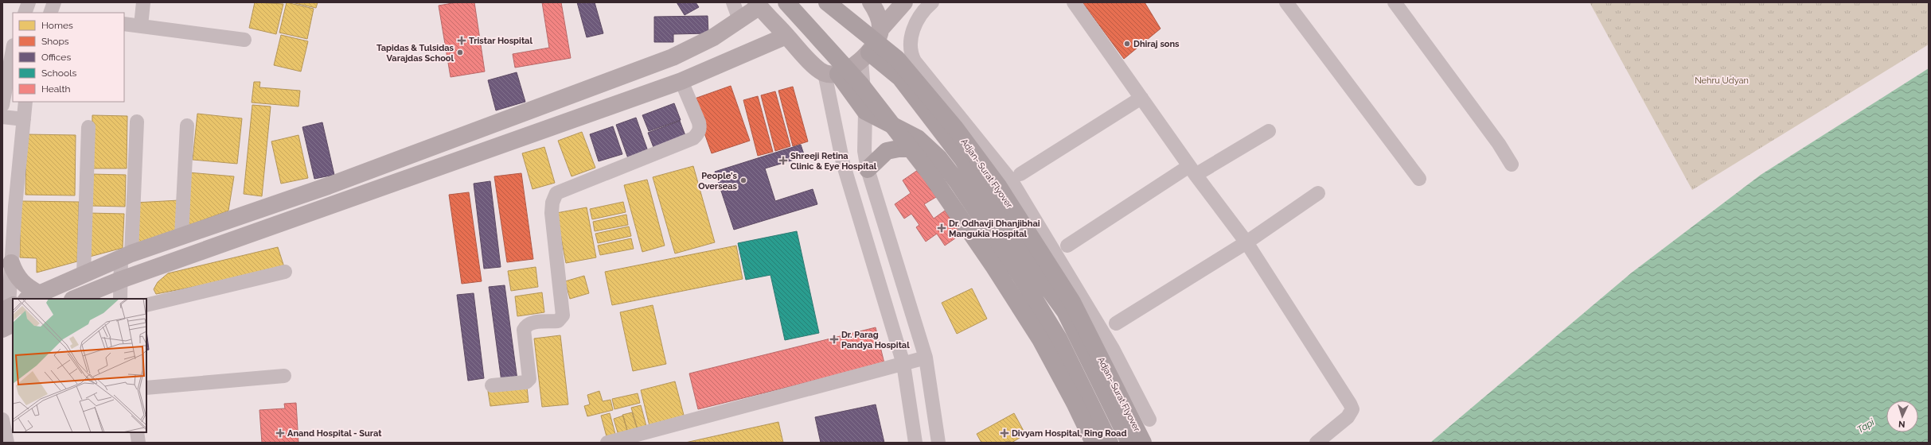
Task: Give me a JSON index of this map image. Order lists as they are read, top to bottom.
{
  "streets": {
    "highway": ["Adjan- Surat Flyover"]
  },
  "water": ["Tapi"],
  "parks": ["Nehru Udyan"],
  "places": {
    "health": [
      "Tristar Hospital",
      "Shreeji Retina Clinic & Eye Hospital",
      "Dr. Odhavji Dhanjibhai Mangukia Hospital",
      "Dr. Parag Pandya Hospital",
      "Anand Hospital - Surat",
      "Divyam Hospital, Ring Road"
    ],
    "other": ["Dhiraj sons", "Tapidas & Tulsidas Varajdas School", "People's Overseas"]
  },
  "legend": [
    "Homes",
    "Shops",
    "Offices",
    "Schools",
    "Health"
  ],
  "north": "bottom"
}
